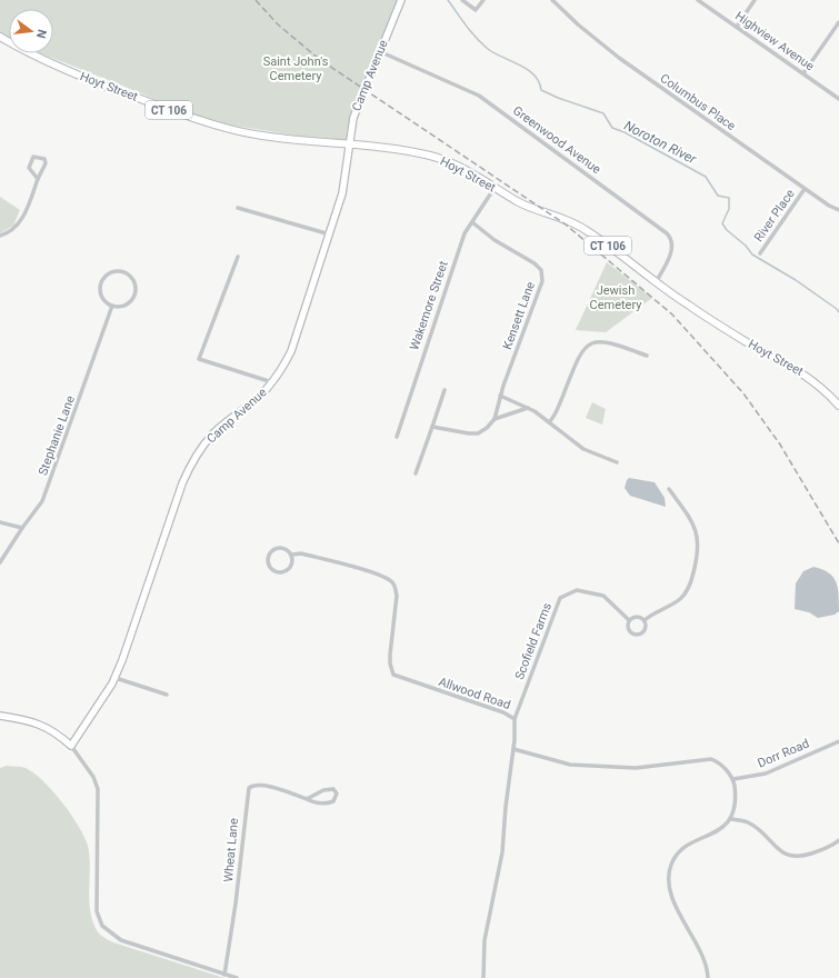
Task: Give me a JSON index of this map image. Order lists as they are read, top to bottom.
{
  "streets": {
    "main road": ["Hoyt Street", "CT 106"],
    "street": [
      "Highview Avenue",
      "Camp Avenue",
      "Columbus Place",
      "Greenwood Avenue",
      "River Place",
      "Wakemore Street",
      "Kensett Lane",
      "Stephanie Lane",
      "Scofield Farms",
      "Allwood Road",
      "Dorr Road",
      "Wheat Lane"
    ]
  },
  "crossings": [
    ["Camp Avenue", "Hoyt Street"],
    ["Camp Avenue", "Greenwood Avenue"],
    ["Hoyt Street", "Greenwood Avenue"],
    ["Hoyt Street", "Wakemore Street"],
    ["Columbus Place", "River Place"],
    ["Wakemore Street", "Kensett Lane"],
    ["Scofield Farms", "Allwood Road"]
  ],
  "water": ["Noroton River"],
  "parks": ["Saint John's Cemetery", "Jewish Cemetery"],
  "north": "right"
}
